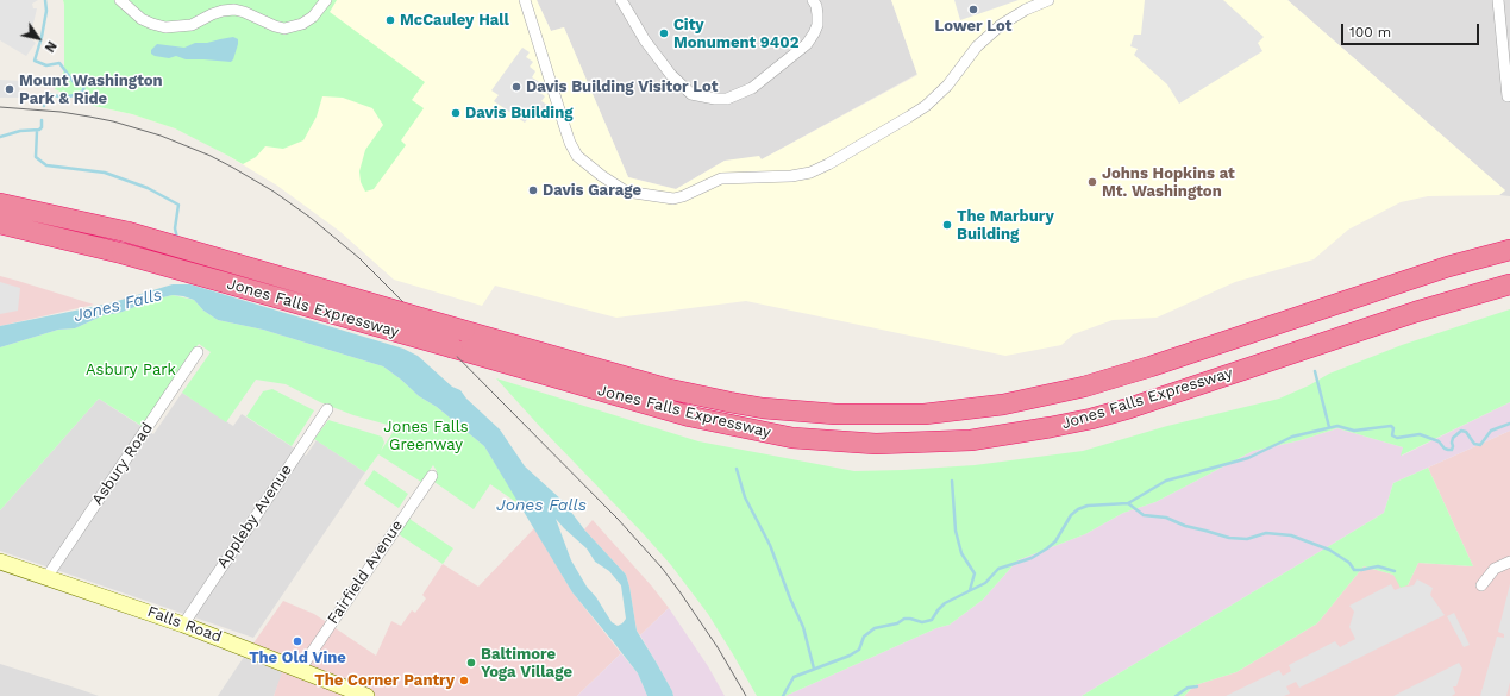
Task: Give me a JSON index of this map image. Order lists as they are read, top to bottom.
{
  "streets": {
    "highway": ["Jones Falls Expressway"],
    "main road": ["Falls Road"],
    "street": ["Asbury Road", "Appleby Avenue", "Fairfield Avenue"]
  },
  "crossings": [
    ["Asbury Road", "Falls Road"],
    ["Appleby Avenue", "Falls Road"],
    ["Fairfield Avenue", "Falls Road"]
  ],
  "water": ["Jones Falls"],
  "parks": ["Asbury Park", "Jones Falls Greenway"],
  "places": [
    "Lower Lot",
    "McCauley Hall",
    "City Monument 9402",
    "Davis Building Visitor Lot",
    "Mount Washington Park & Ride",
    "Davis Building",
    "Johns Hopkins at Mt. Washington",
    "Davis Garage",
    "The Marbury Building",
    "The Old Vine",
    "Baltimore Yoga Village",
    "The Corner Pantry"
  ],
  "scale_bar": "100 m",
  "north": "bottom right"
}
